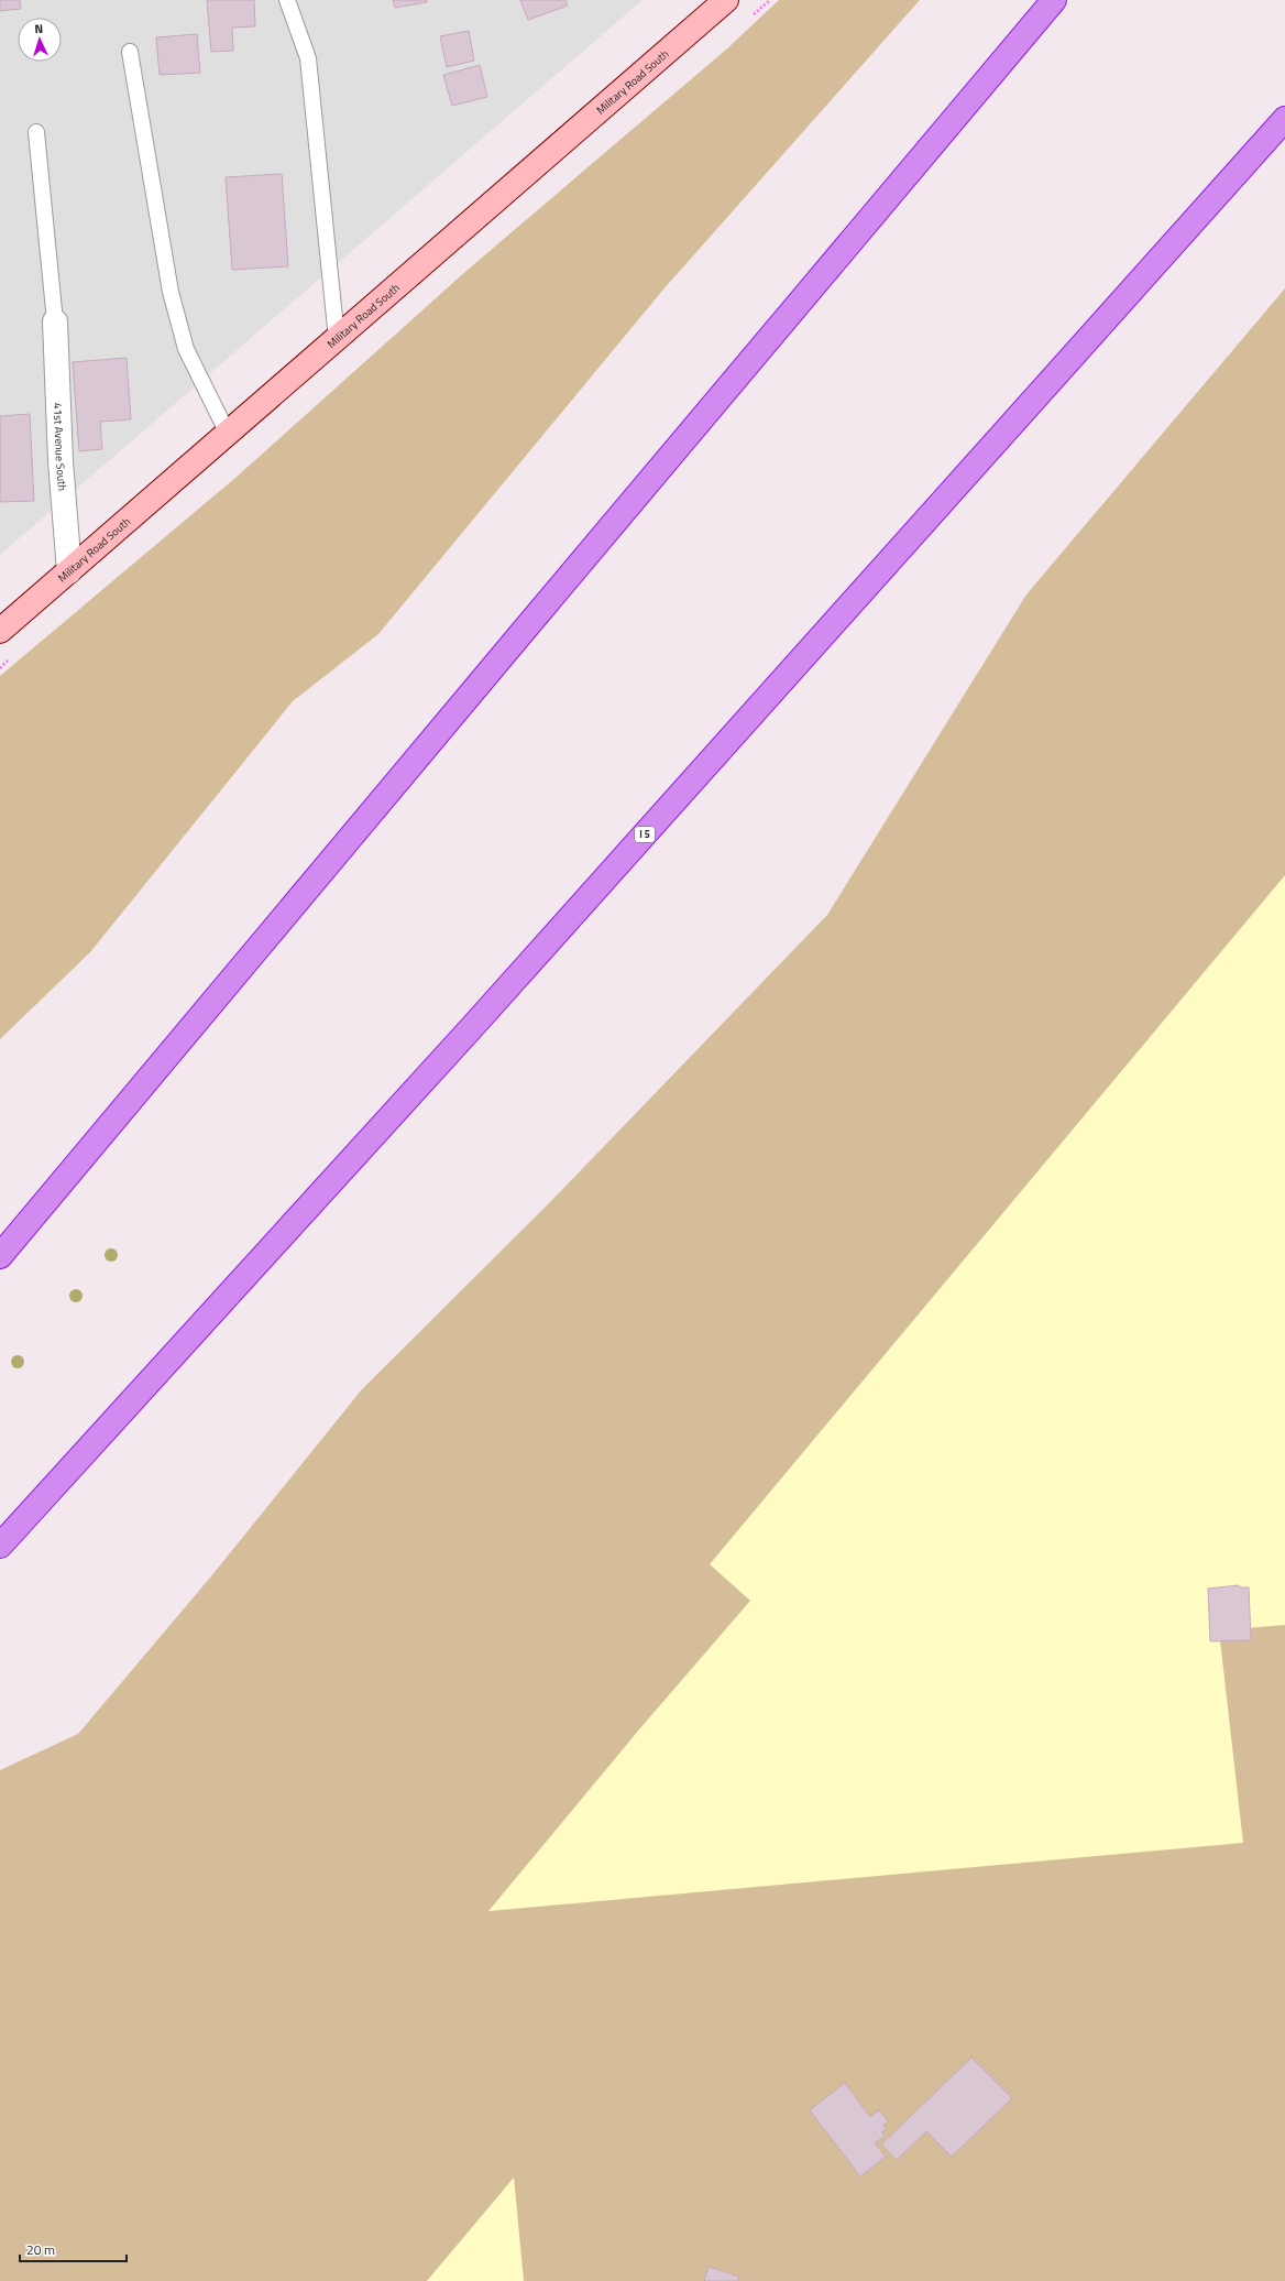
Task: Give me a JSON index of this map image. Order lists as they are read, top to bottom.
{
  "streets": {
    "highway": ["I 5"],
    "main road": ["Military Road South"],
    "street": ["41st Avenue South"]
  },
  "crossings": [
    ["Military Road South", "41st Avenue South"]
  ],
  "scale_bar": "20 m",
  "north": "top"
}
